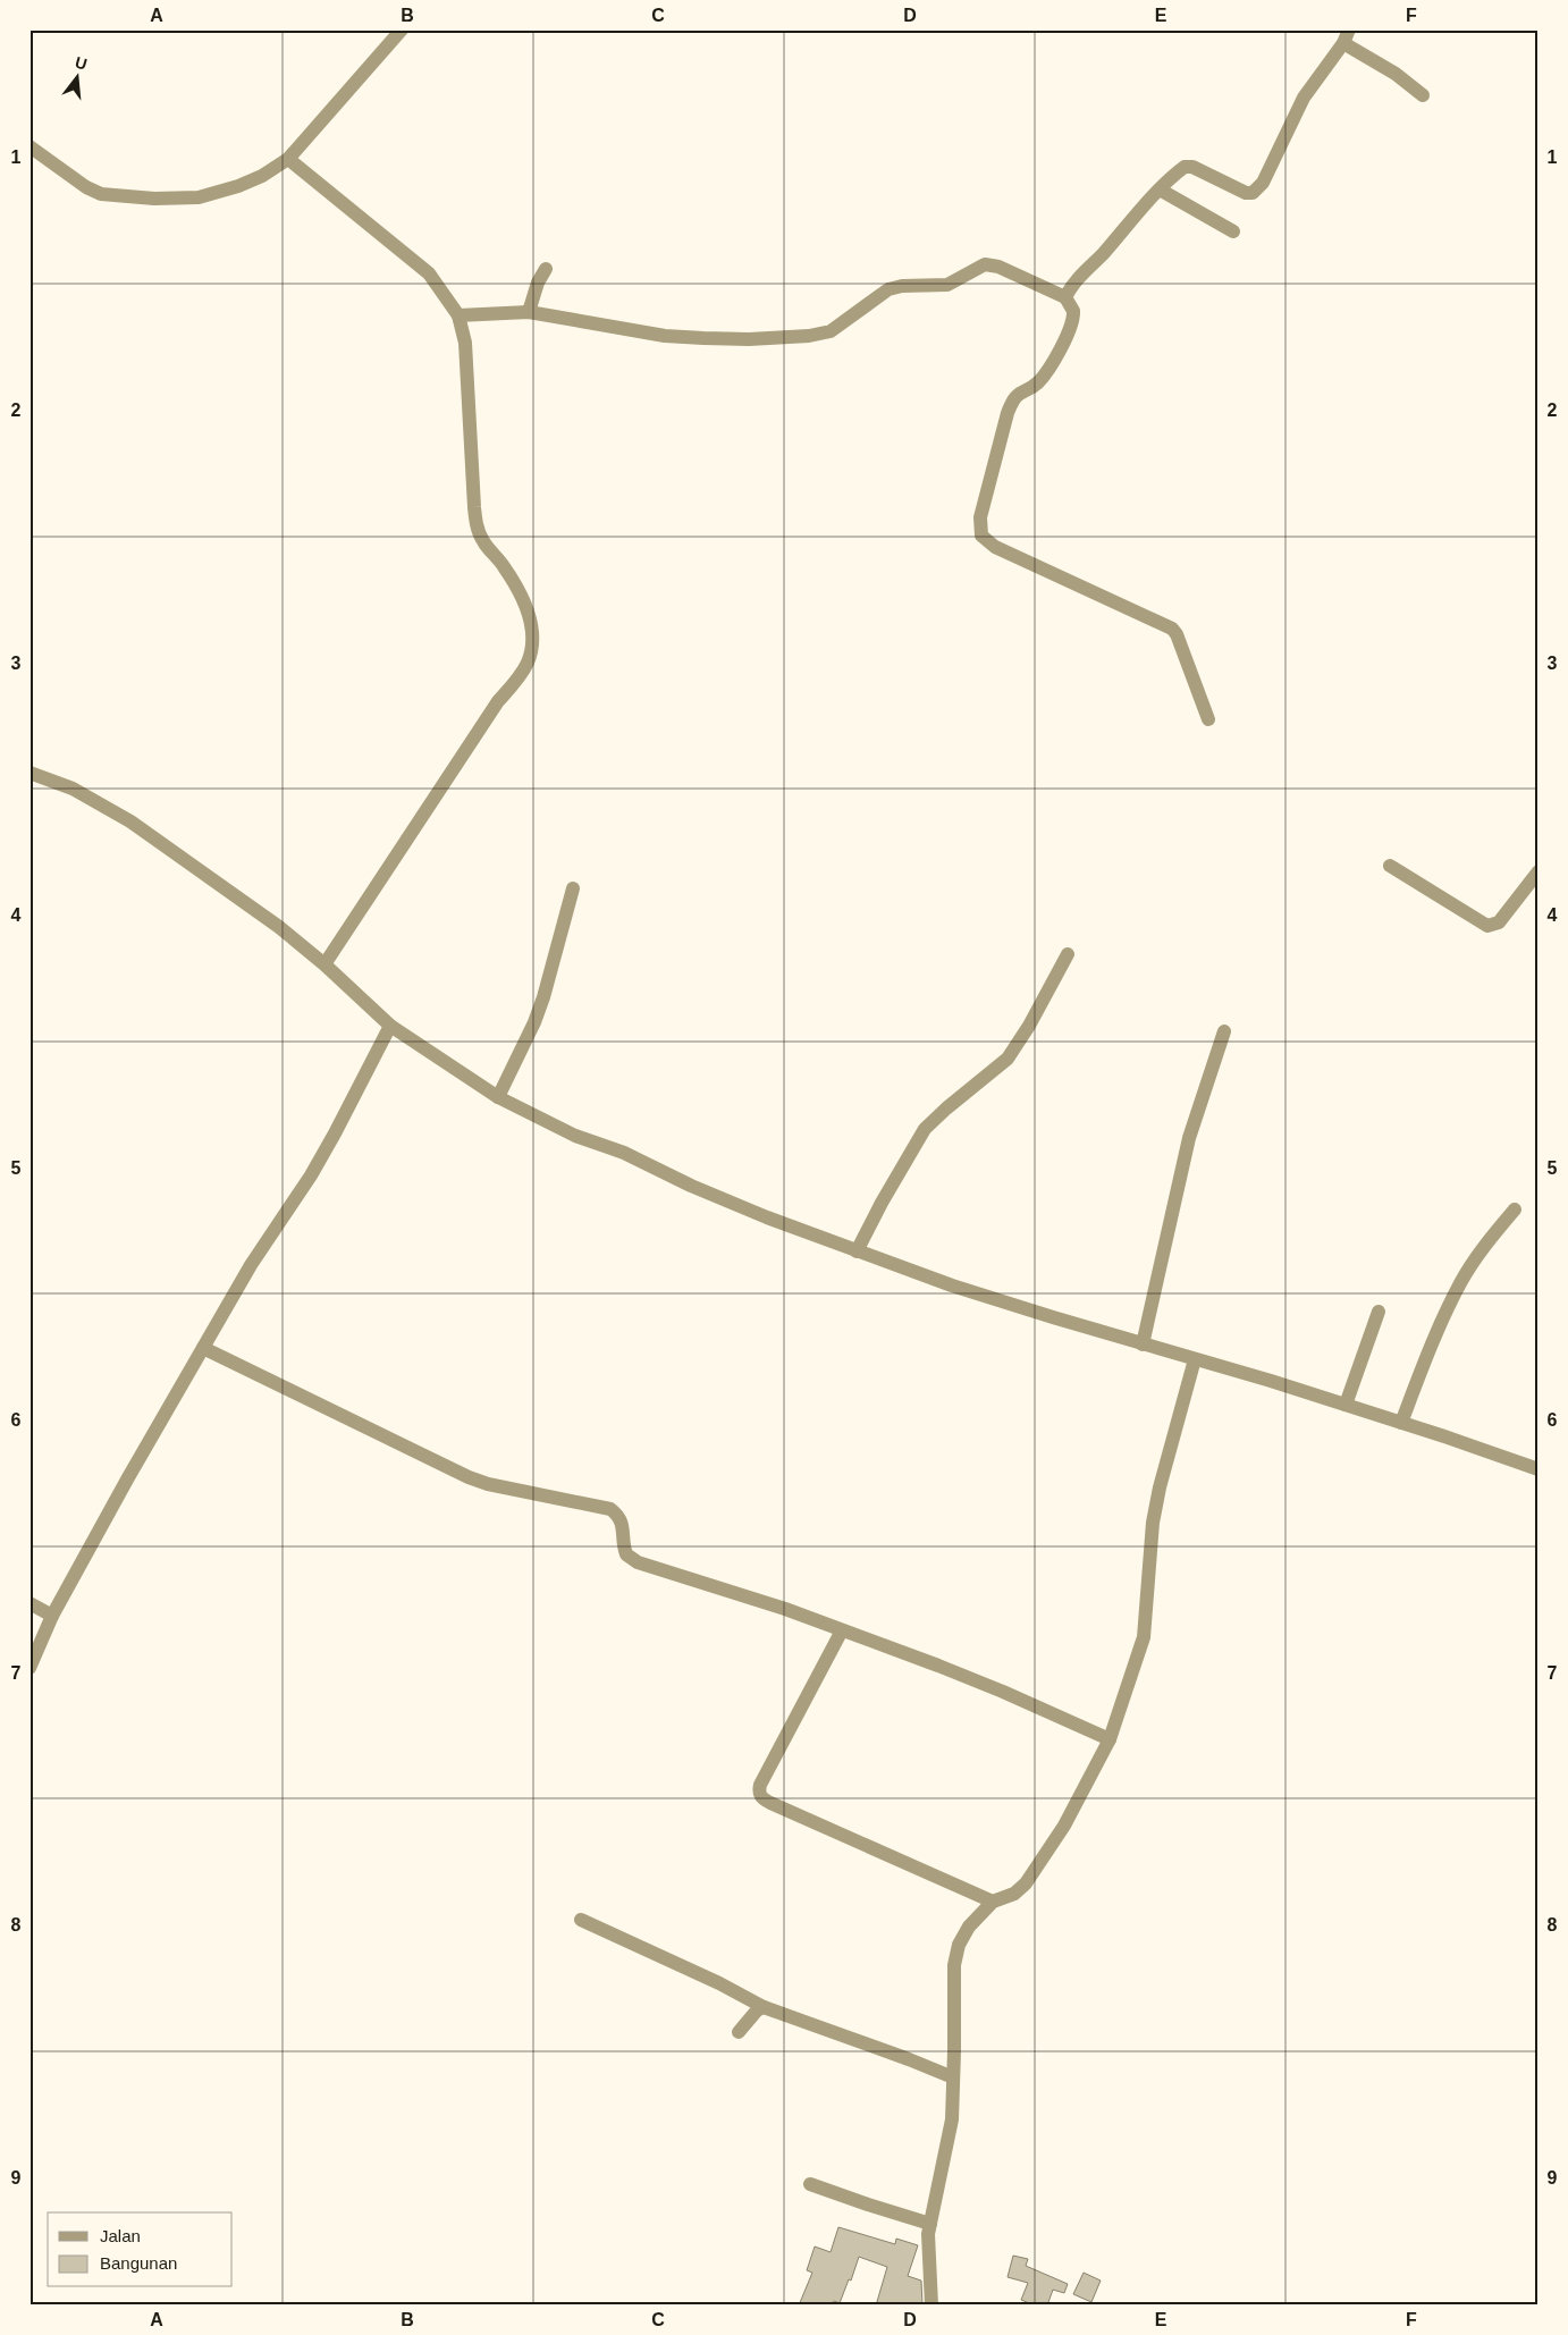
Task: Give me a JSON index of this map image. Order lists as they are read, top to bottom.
{
  "legend": ["Jalan", "Bangunan"],
  "north": "top",
  "grid": {
    "columns": [
      "A",
      "B",
      "C",
      "D",
      "E",
      "F"
    ],
    "rows": [
      "1",
      "2",
      "3",
      "4",
      "5",
      "6",
      "7",
      "8",
      "9"
    ]
  }
}
